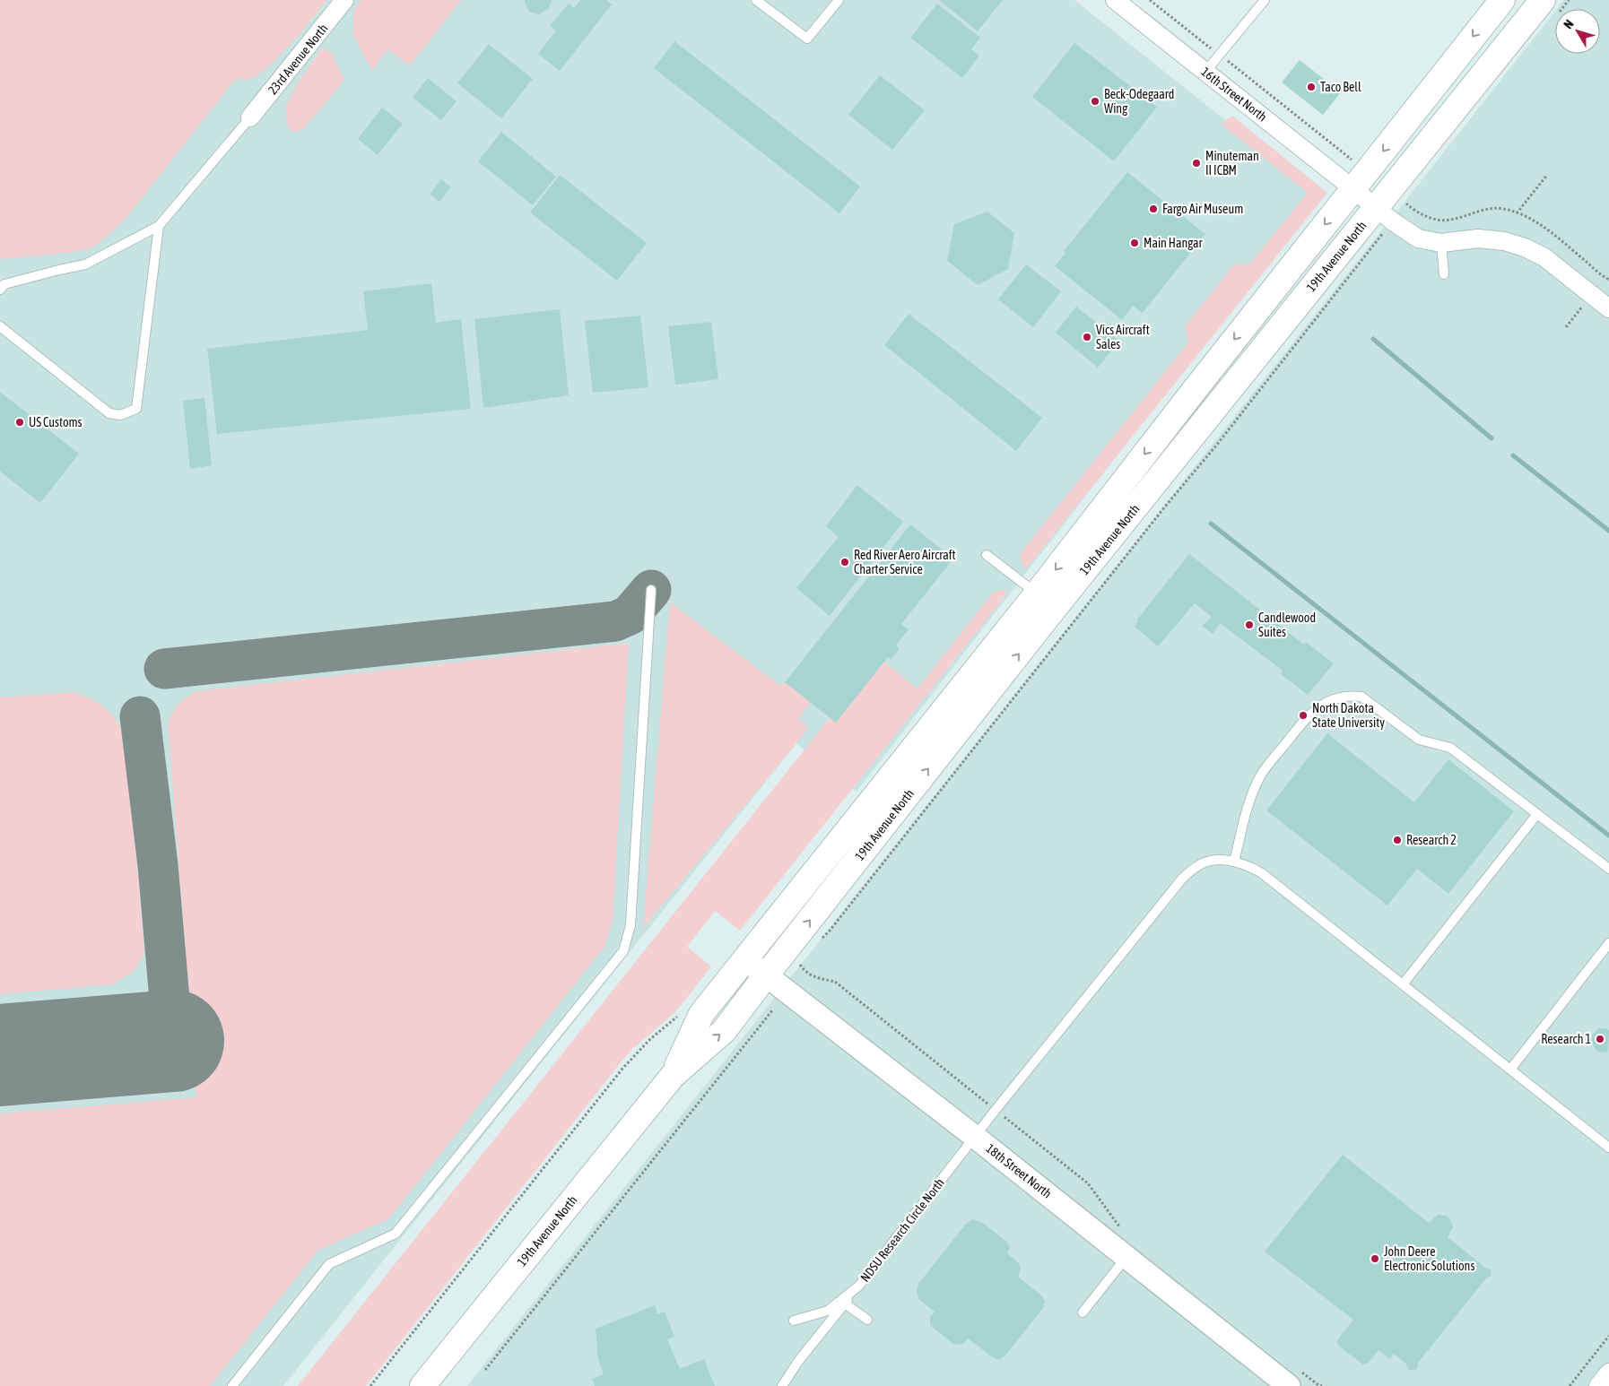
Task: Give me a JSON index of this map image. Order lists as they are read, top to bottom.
{
  "streets": {
    "main road": ["19th Avenue North"],
    "street": ["23rd Avenue North", "16th Street North", "18th Street North"],
    "lane": ["NDSU Research Circle North"]
  },
  "crossings": [
    ["16th Street North", "19th Avenue North"],
    ["19th Avenue North", "18th Street North"],
    ["18th Street North", "NDSU Research Circle North"]
  ],
  "places": [
    "Taco Bell",
    "Beck-Odegaard Wing",
    "Minuteman II ICBM",
    "Fargo Air Museum",
    "Main Hangar",
    "Vics Aircraft Sales",
    "US Customs",
    "Red River Aero Aircraft Charter Service",
    "Candlewood Suites",
    "North Dakota State University",
    "Research 2",
    "Research 1",
    "John Deere Electronic Solutions"
  ],
  "north": "top left"
}
